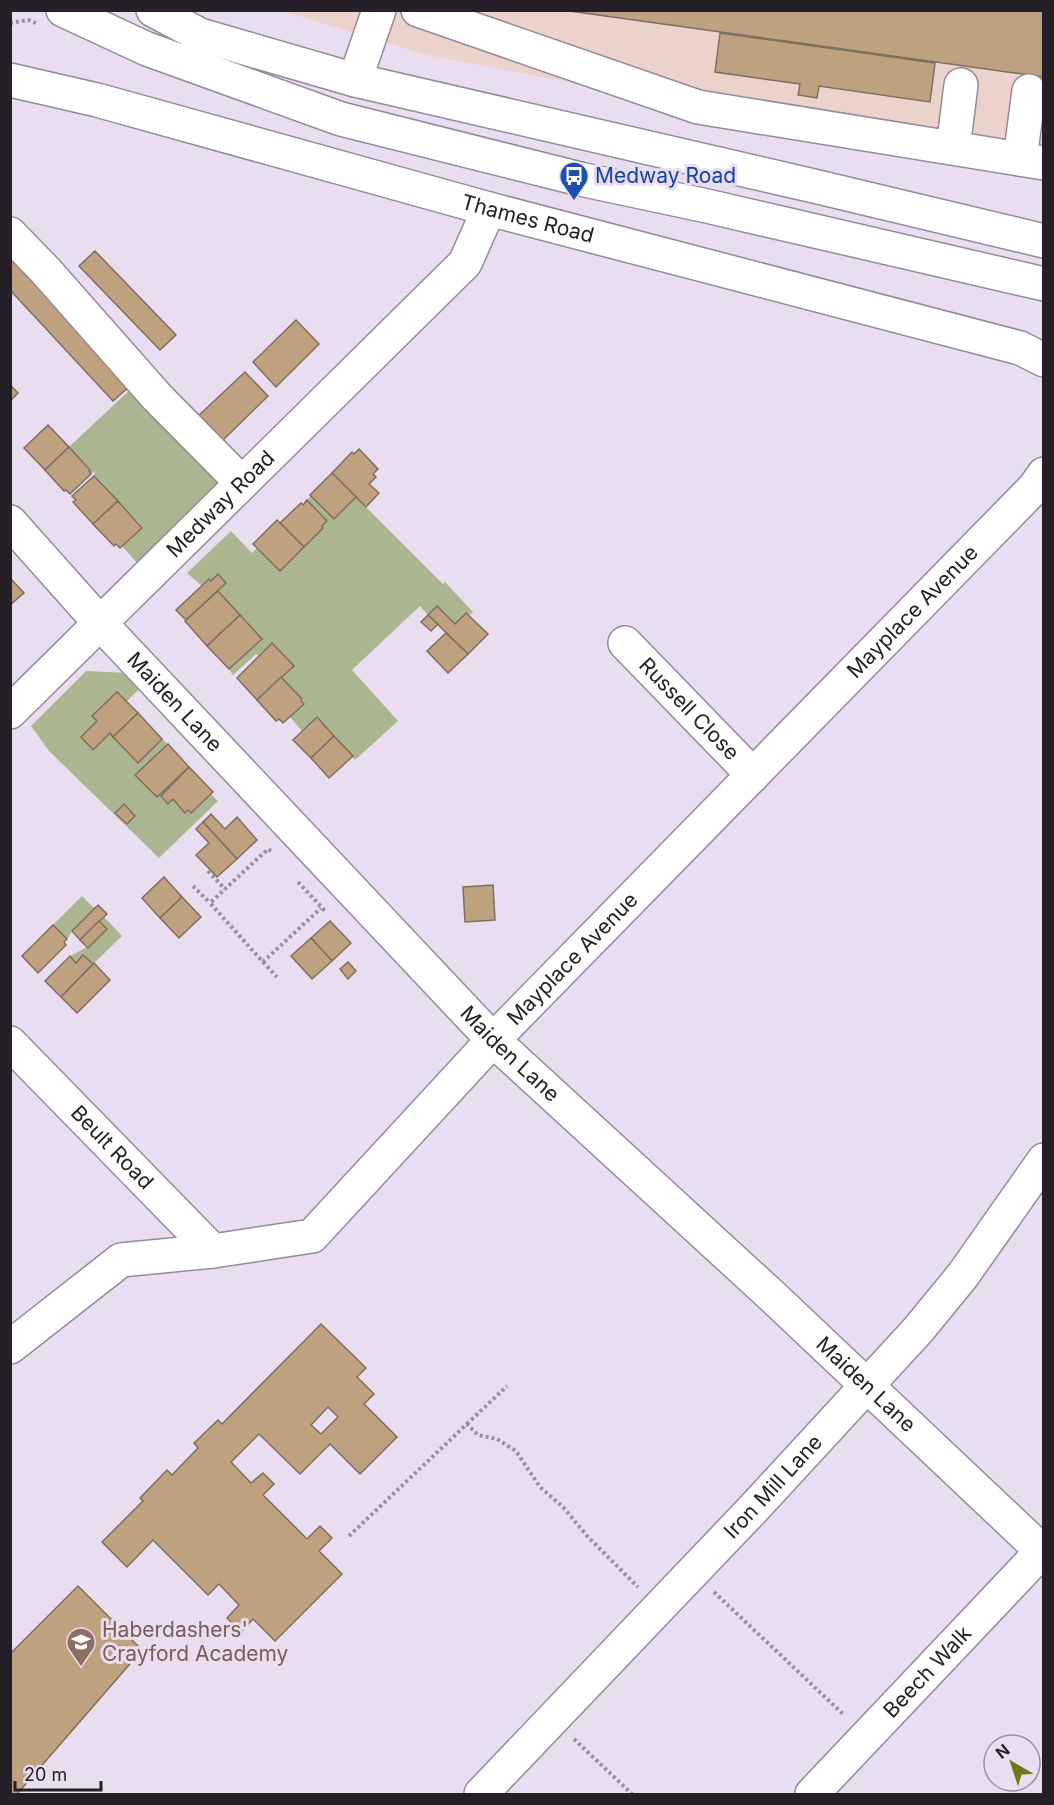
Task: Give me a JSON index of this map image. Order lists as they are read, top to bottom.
{
  "streets": {
    "street": [
      "Thames Road",
      "Medway Road",
      "Mayplace Avenue",
      "Maiden Lane",
      "Russell Close",
      "Beult Road",
      "Iron Mill Lane",
      "Beech Walk"
    ]
  },
  "crossings": [
    ["Thames Road", "Medway Road"],
    ["Medway Road", "Maiden Lane"],
    ["Mayplace Avenue", "Maiden Lane"],
    ["Mayplace Avenue", "Russell Close"],
    ["Mayplace Avenue", "Beult Road"],
    ["Maiden Lane", "Iron Mill Lane"],
    ["Maiden Lane", "Beech Walk"]
  ],
  "places": {
    "bus stop": ["Medway Road"],
    "school or university": ["Haberdashers' Crayford Academy"]
  },
  "scale_bar": "20 m",
  "north": "top left"
}
